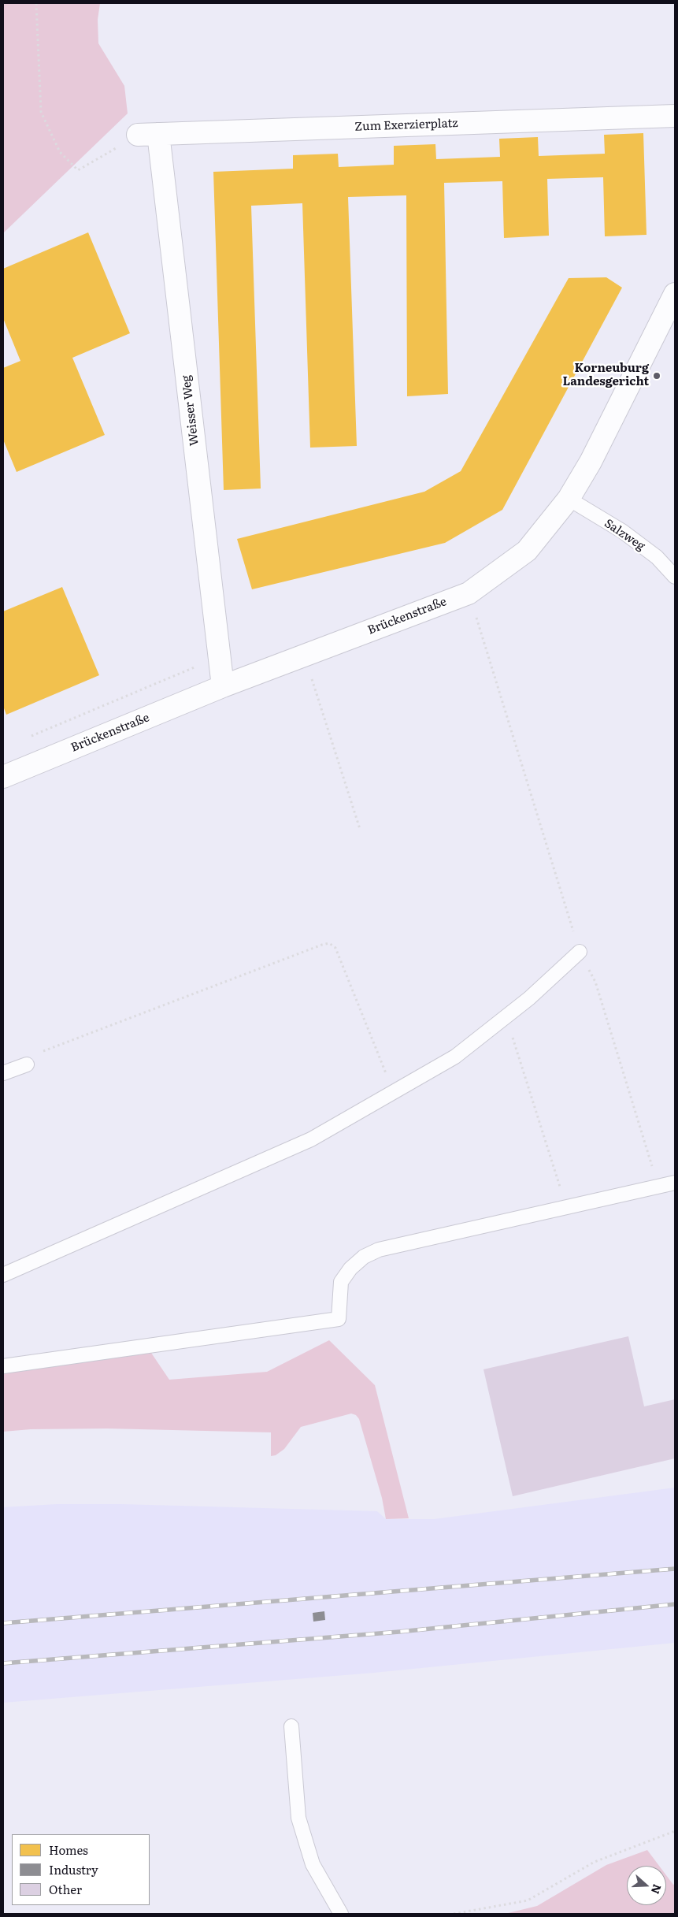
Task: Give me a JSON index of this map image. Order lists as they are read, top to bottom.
{
  "streets": {
    "street": ["Zum Exerzierplatz", "Weisser Weg", "Brückenstraße"],
    "lane": ["Salzweg"]
  },
  "crossings": [
    ["Zum Exerzierplatz", "Weisser Weg"],
    ["Weisser Weg", "Brückenstraße"],
    ["Salzweg", "Brückenstraße"]
  ],
  "places": ["Korneuburg Landesgericht"],
  "legend": ["Homes", "Industry", "Other"],
  "north": "right"
}
